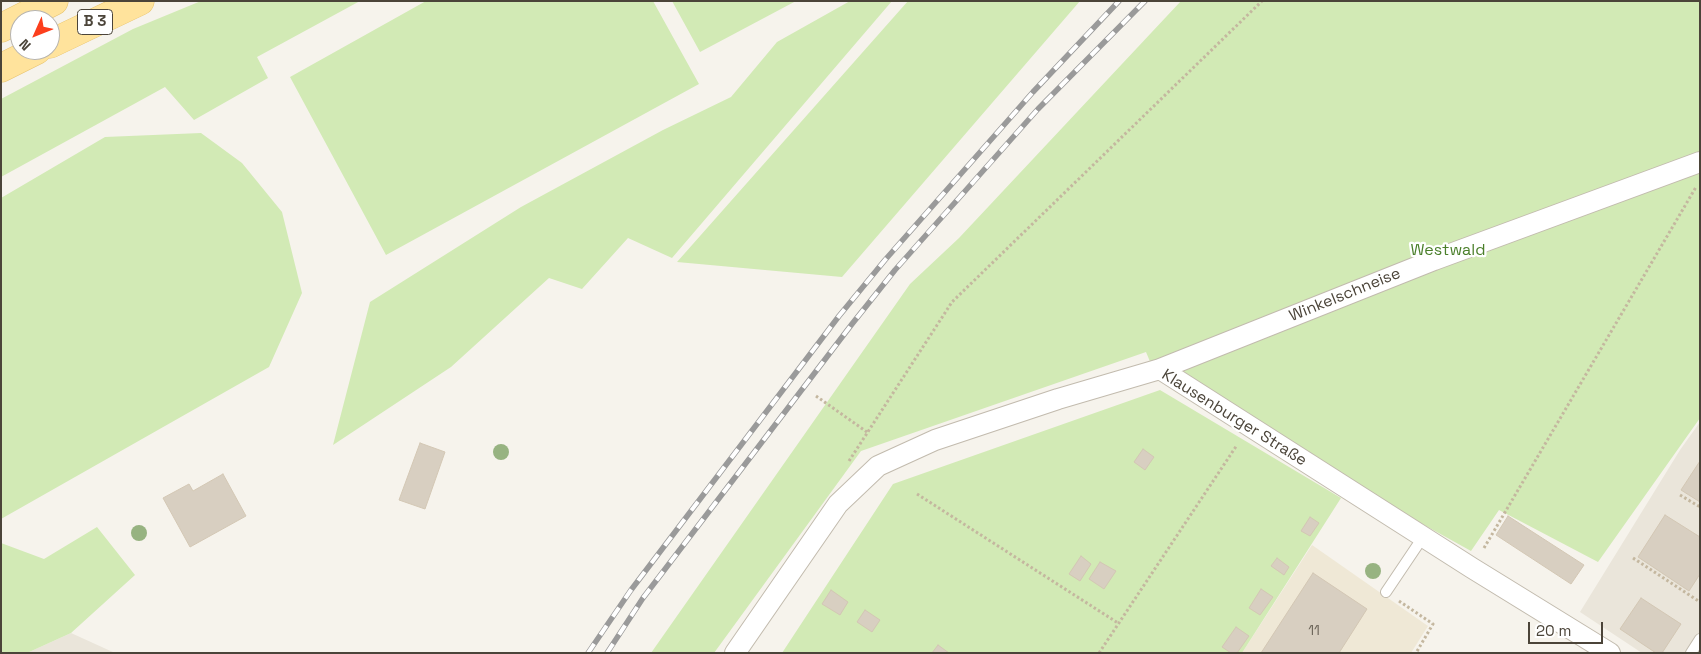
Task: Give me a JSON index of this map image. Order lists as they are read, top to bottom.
{
  "streets": {
    "main road": ["B 3"],
    "street": ["Winkelschneise", "Klausenburger Straße"]
  },
  "crossings": [
    ["Winkelschneise", "Klausenburger Straße"]
  ],
  "parks": ["Westwald"],
  "house_numbers": ["11"],
  "scale_bar": "20 m",
  "north": "bottom left"
}
